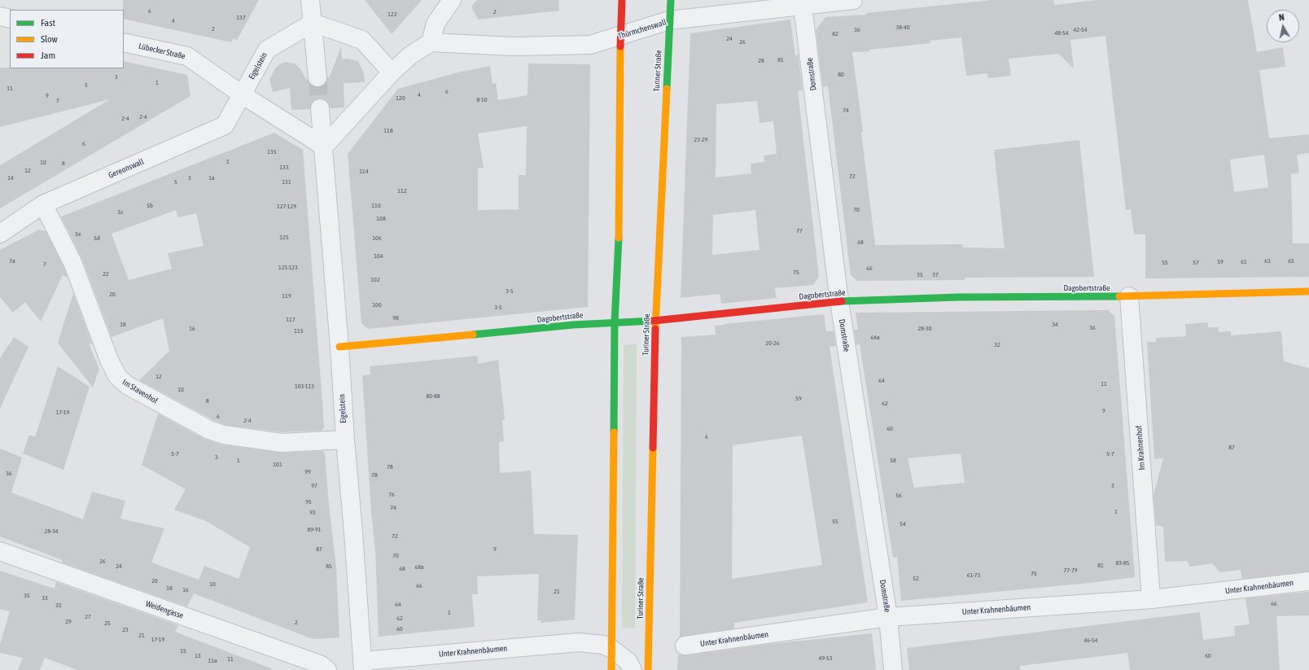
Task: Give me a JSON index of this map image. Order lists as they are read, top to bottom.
{
  "streets": {
    "main road": ["Turiner Straße", "Dagobertstraße"],
    "street": [
      "Thürmchenswall",
      "Lübecker Straße",
      "Eigelstein",
      "Domstraße",
      "Gereonswall",
      "Im Stavenhof",
      "Im Krahnenhof",
      "Unter Krahnenbäumen",
      "Weidengasse"
    ]
  },
  "crossings": [
    ["Thürmchenswall", "Turiner Straße"],
    ["Thürmchenswall", "Domstraße"],
    ["Lübecker Straße", "Eigelstein"],
    ["Lübecker Straße", "Gereonswall"],
    ["Eigelstein", "Gereonswall"],
    ["Eigelstein", "Dagobertstraße"],
    ["Eigelstein", "Im Stavenhof"],
    ["Eigelstein", "Unter Krahnenbäumen"],
    ["Turiner Straße", "Dagobertstraße"],
    ["Domstraße", "Dagobertstraße"],
    ["Domstraße", "Unter Krahnenbäumen"],
    ["Gereonswall", "Im Stavenhof"],
    ["Dagobertstraße", "Im Krahnenhof"],
    ["Im Krahnenhof", "Unter Krahnenbäumen"]
  ],
  "house_numbers": [
    "6",
    "2",
    "122",
    "137",
    "4",
    "38-40",
    "2",
    "36",
    "42-54",
    "48-54",
    "82",
    "24",
    "26",
    "81",
    "28",
    "80",
    "3",
    "1",
    "5",
    "11",
    "6",
    "4",
    "9",
    "120",
    "8-10",
    "7",
    "74",
    "2-4",
    "2-4",
    "118",
    "23-29",
    "6",
    "135",
    "1",
    "10",
    "8",
    "133",
    "12",
    "114",
    "72",
    "14",
    "3",
    "1a",
    "5",
    "131",
    "112",
    "5b",
    "110",
    "127-129",
    "70",
    "5c",
    "108",
    "77",
    "5e",
    "125",
    "5d",
    "106",
    "68",
    "104",
    "7a",
    "63",
    "65",
    "59",
    "61",
    "55",
    "57",
    "7",
    "121-123",
    "66",
    "75",
    "22",
    "35",
    "37",
    "102",
    "3-5",
    "20",
    "119",
    "100",
    "3-5",
    "98",
    "117",
    "18",
    "34",
    "36",
    "16",
    "28-30",
    "115",
    "64a",
    "20-26",
    "32",
    "12",
    "64",
    "11",
    "103-113",
    "10",
    "80-88",
    "59",
    "8",
    "62",
    "9",
    "17-19",
    "6",
    "2-4",
    "60",
    "6",
    "87",
    "5-7",
    "5-7",
    "3",
    "1",
    "58",
    "101",
    "78",
    "99",
    "36",
    "78",
    "97",
    "3",
    "76",
    "56",
    "95",
    "74",
    "1",
    "93",
    "55",
    "54",
    "89-91",
    "28-34",
    "72",
    "87",
    "9",
    "70",
    "26",
    "83-85",
    "81",
    "24",
    "85",
    "68a",
    "68",
    "77-79",
    "75",
    "61-73",
    "52",
    "20",
    "10",
    "66",
    "18",
    "16",
    "21",
    "35",
    "33",
    "66",
    "64",
    "31",
    "1",
    "27",
    "62",
    "29",
    "2",
    "25",
    "60",
    "23",
    "21",
    "17-19",
    "46-54",
    "15",
    "13",
    "60",
    "49-53",
    "11",
    "11a"
  ],
  "legend": ["Fast", "Slow", "Jam"],
  "north": "top"
}
